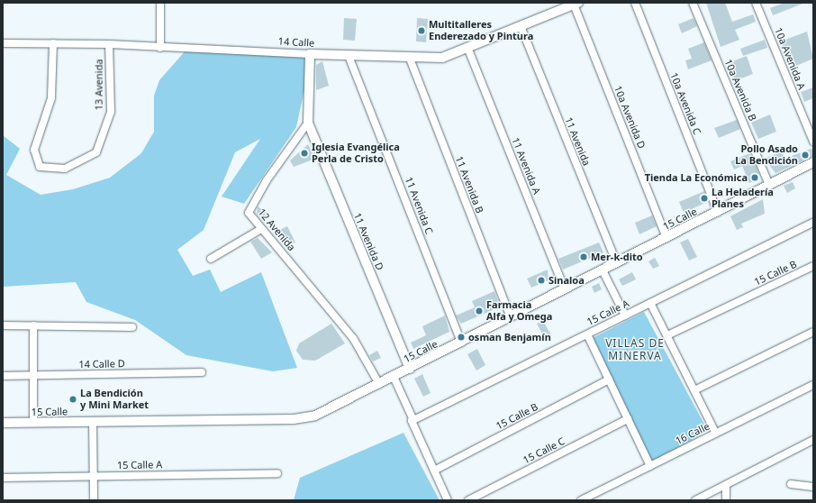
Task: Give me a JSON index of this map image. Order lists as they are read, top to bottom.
{
  "streets": {
    "street": [
      "14 Calle",
      "10a Avenida A",
      "13 Avenida",
      "10a Avenida B",
      "10a Avenida C",
      "10a Avenida D",
      "11 Avenida",
      "11 Avenida A",
      "11 Avenida B",
      "11 Avenida C",
      "15 Calle",
      "12 Avenida",
      "11 Avenida D",
      "15 Calle B",
      "15 Calle A",
      "14 Calle D",
      "16 Calle",
      "15 Calle C"
    ]
  },
  "crossings": [
    ["14 Calle", "13 Avenida"],
    ["14 Calle", "10a Avenida D"],
    ["14 Calle", "11 Avenida"],
    ["14 Calle", "11 Avenida A"],
    ["14 Calle", "11 Avenida B"],
    ["14 Calle", "11 Avenida C"],
    ["10a Avenida B", "15 Calle"],
    ["10a Avenida C", "15 Calle"],
    ["10a Avenida D", "15 Calle"],
    ["11 Avenida", "15 Calle"],
    ["11 Avenida A", "15 Calle"],
    ["11 Avenida B", "15 Calle"],
    ["11 Avenida C", "15 Calle"],
    ["15 Calle", "12 Avenida"],
    ["15 Calle", "11 Avenida D"],
    ["12 Avenida", "11 Avenida D"]
  ],
  "districts": ["VILLAS DE MINERVA"],
  "places": [
    "Multitalleres Enderezado y Pintura",
    "Iglesia Evangélica Perla de Cristo",
    "Pollo Asado La Bendición",
    "Tienda La Económica",
    "La Heladería Planes",
    "Mer-k-dito",
    "Sinaloa",
    "Farmacia Alfa y Omega",
    "osman Benjamín",
    "La Bendición y Mini Market"
  ]
}
